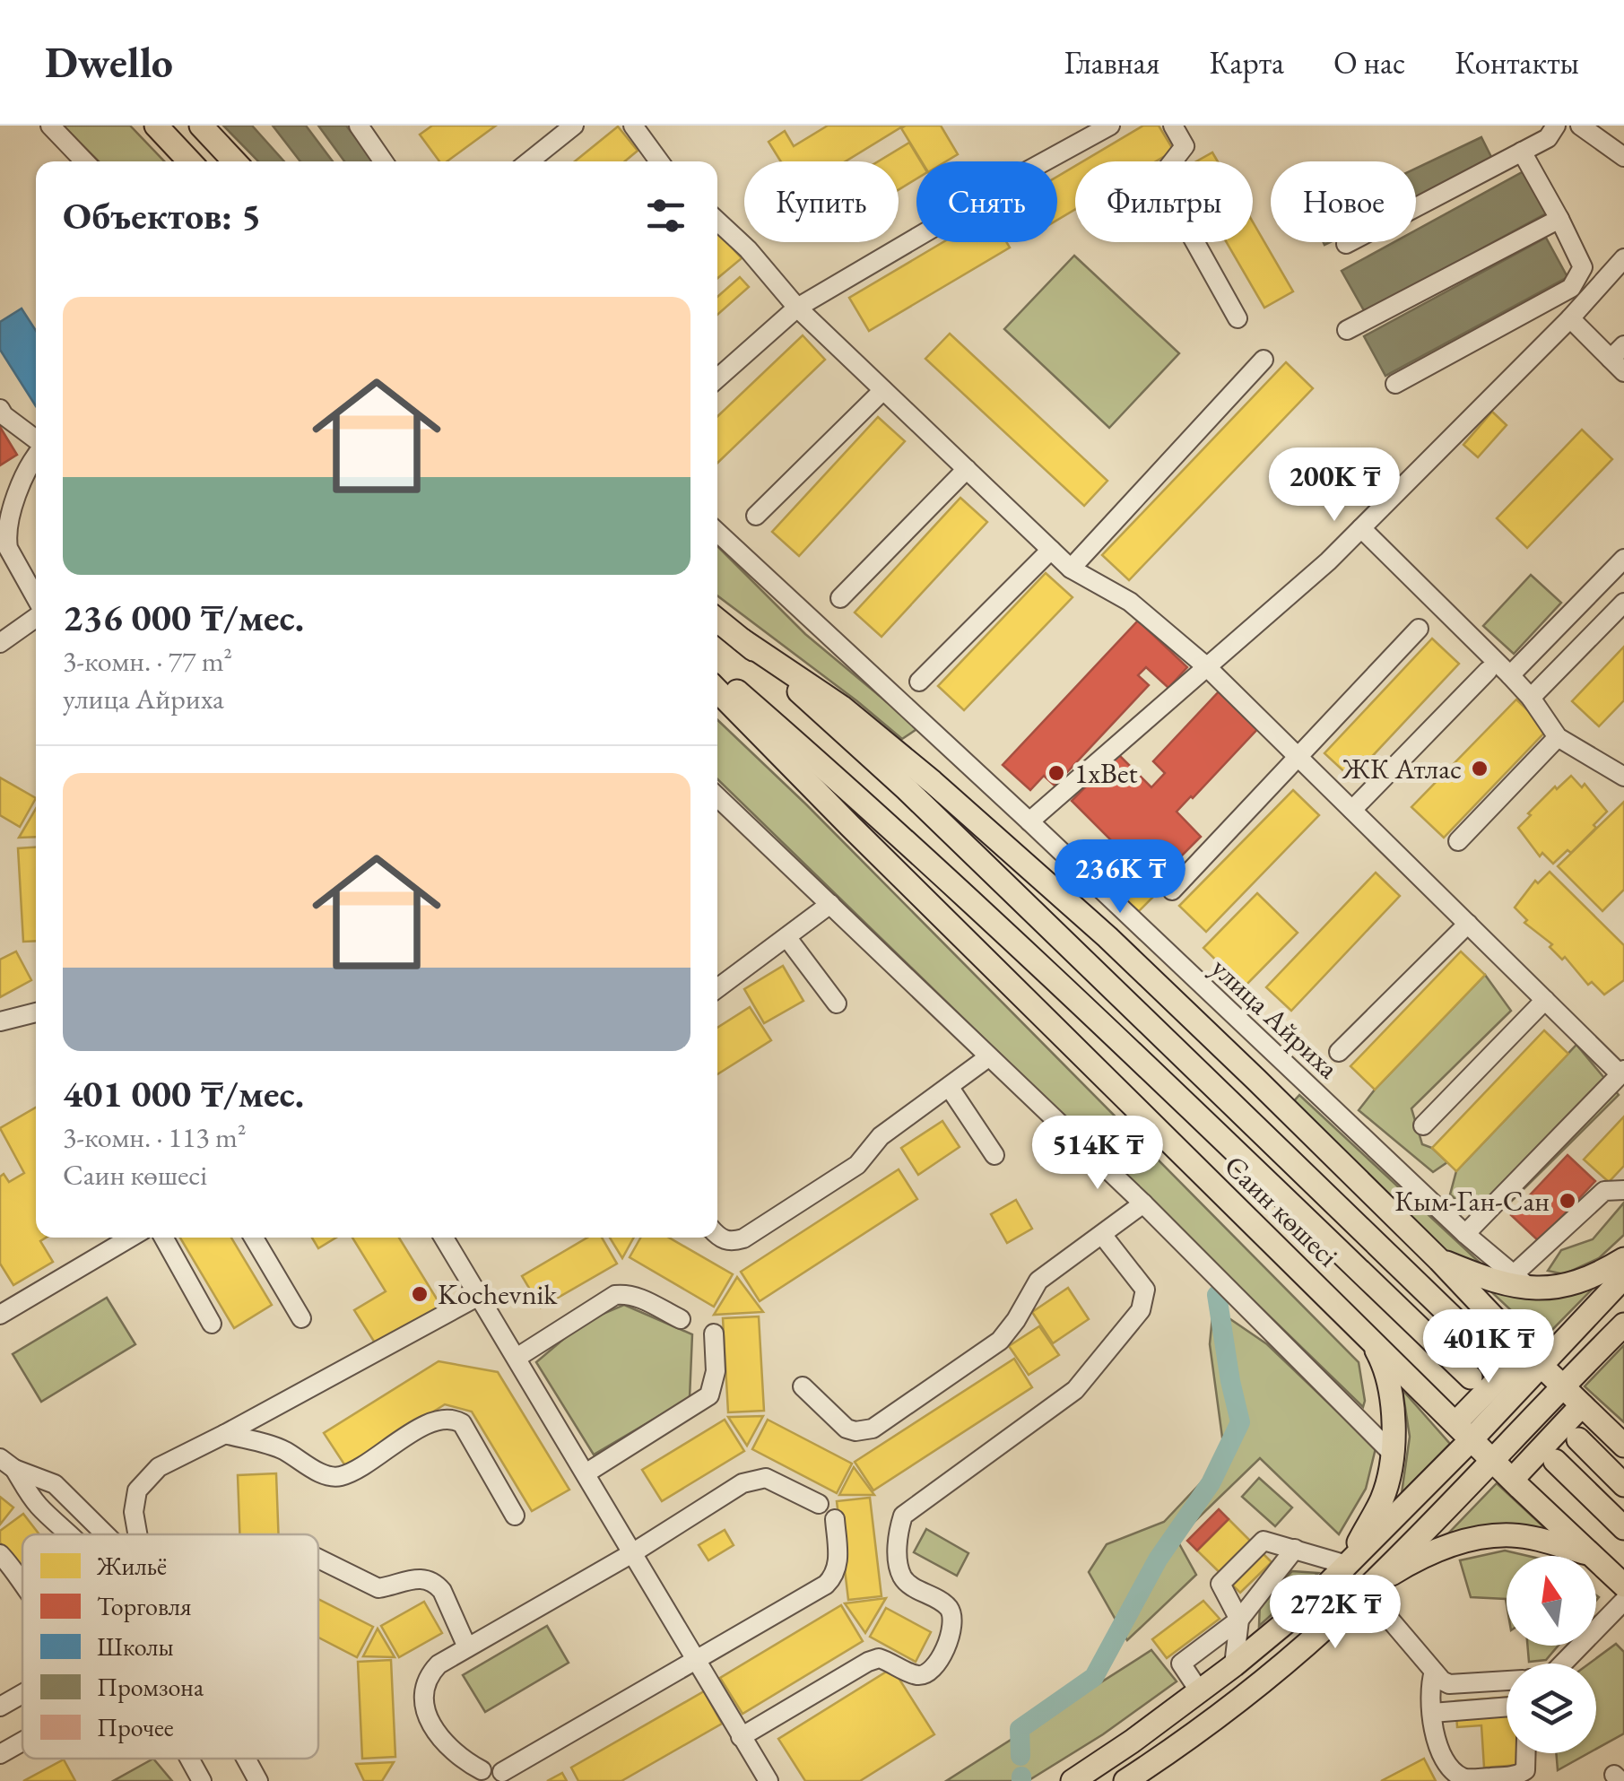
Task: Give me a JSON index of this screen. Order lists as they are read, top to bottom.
{
  "streets": {
    "main road": ["Саин көшесі"],
    "street": ["улица Айриха"]
  },
  "places": [
    "ЖК Атлас",
    "1xBet",
    "Кым-Ган-Сан",
    "Kochevnik"
  ],
  "legend": [
    "Жильё",
    "Торговля",
    "Школы",
    "Промзона",
    "Прочее"
  ],
  "north": "top",
  "page": {
    "header": "Dwello",
    "nav": [
      "Главная",
      "Карта",
      "О нас",
      "Контакты"
    ],
    "chip": [
      "Купить",
      "Снять",
      "Фильтры",
      "Новое"
    ],
    "heading": "Объектов: 5",
    "list": [
      {
        "name": "236 000 ₸/мес.",
        "note": "3-комн. · 77 m² · улица Айриха"
      },
      {
        "name": "401 000 ₸/мес.",
        "note": "3-комн. · 113 m² · Саин көшесі"
      }
    ],
    "price": [
      "200K ₸",
      "236K ₸",
      "514K ₸",
      "401K ₸",
      "272K ₸"
    ]
  }
}
